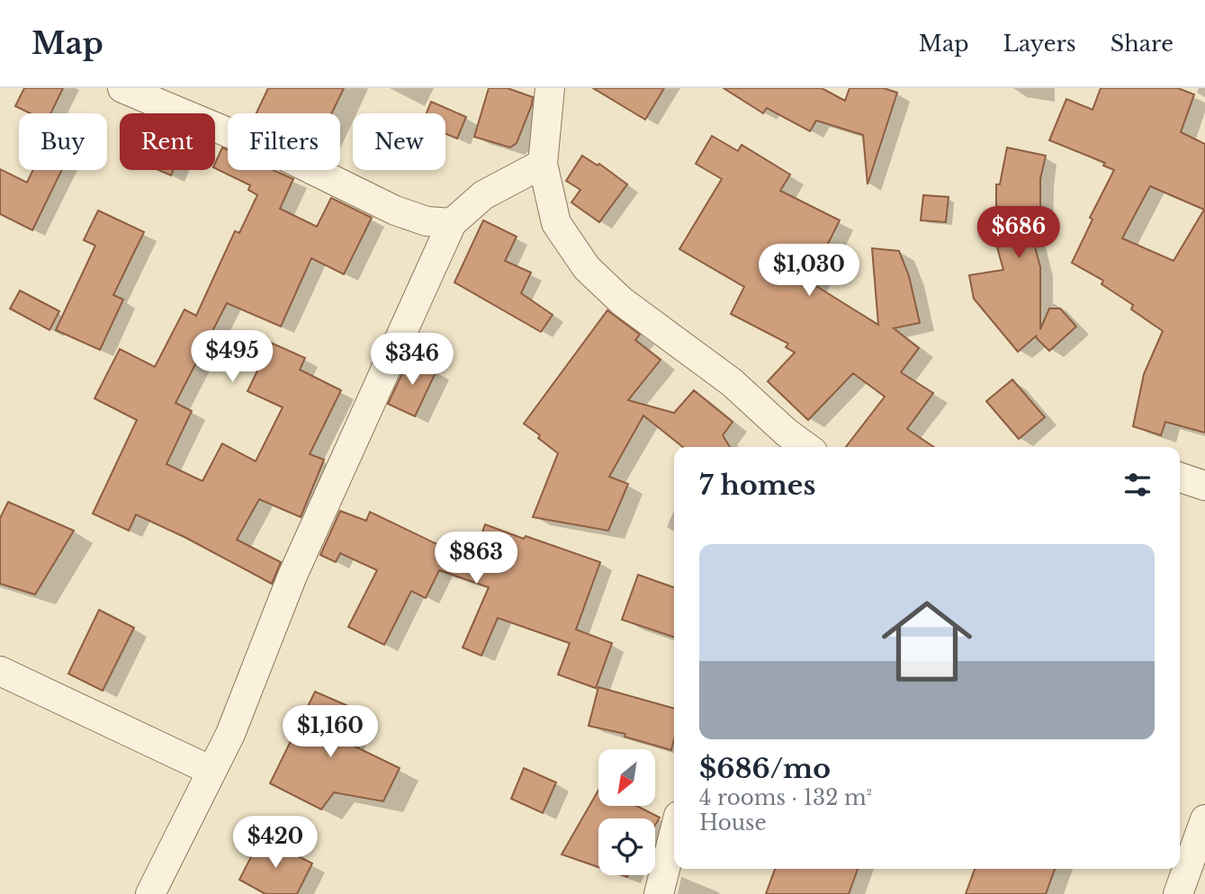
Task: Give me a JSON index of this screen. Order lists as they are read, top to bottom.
{
  "north": "bottom left",
  "page": {
    "header": "Map",
    "nav": ["Map", "Layers", "Share"],
    "chip": [
      "Buy",
      "Rent",
      "Filters",
      "New"
    ],
    "price": [
      "$686",
      "$1,030",
      "$495",
      "$346",
      "$863",
      "$1,160",
      "$420"
    ],
    "heading": "7 homes",
    "list": [
      {
        "name": "$686/mo",
        "note": "4 rooms · 132 m² · House"
      }
    ]
  }
}
